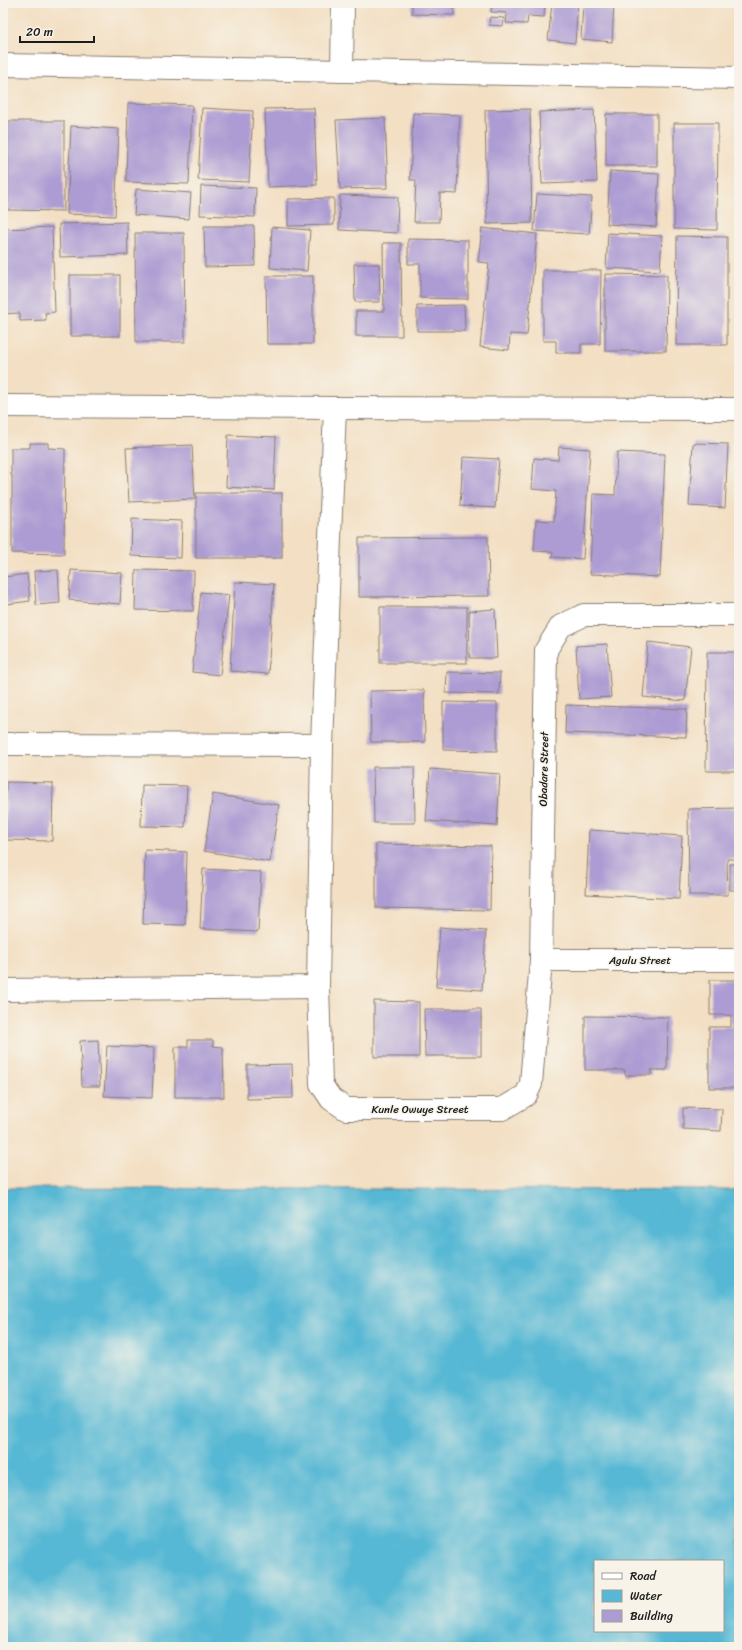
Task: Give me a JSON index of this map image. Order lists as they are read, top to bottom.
{
  "streets": {
    "street": ["Obadare Street", "Agulu Street", "Kunle Owuye Street"]
  },
  "crossings": [
    ["Obadare Street", "Agulu Street"],
    ["Obadare Street", "Kunle Owuye Street"]
  ],
  "legend": ["Road", "Water", "Building"],
  "scale_bar": "20 m"
}
